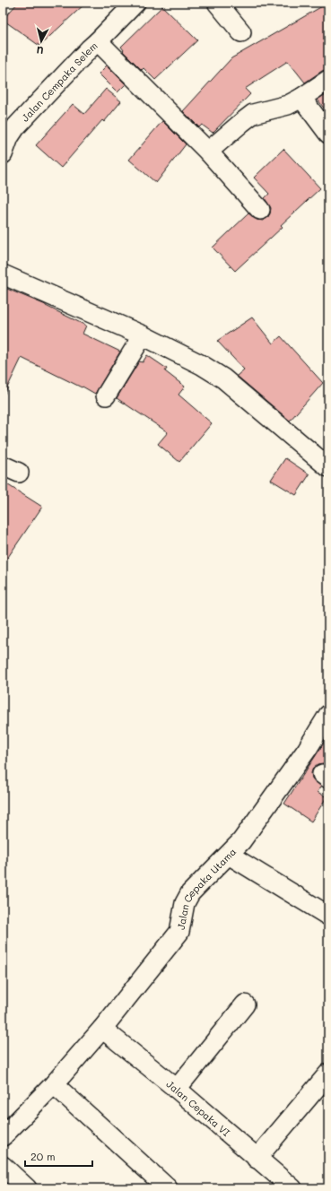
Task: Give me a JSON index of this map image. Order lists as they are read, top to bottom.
{
  "streets": {
    "street": ["Jalan Cempaka Selem", "Jalan Cepaka Utama", "Jalan Cepaka VI"]
  },
  "crossings": [
    ["Jalan Cepaka Utama", "Jalan Cepaka VI"]
  ],
  "scale_bar": "20 m",
  "north": "bottom"
}
